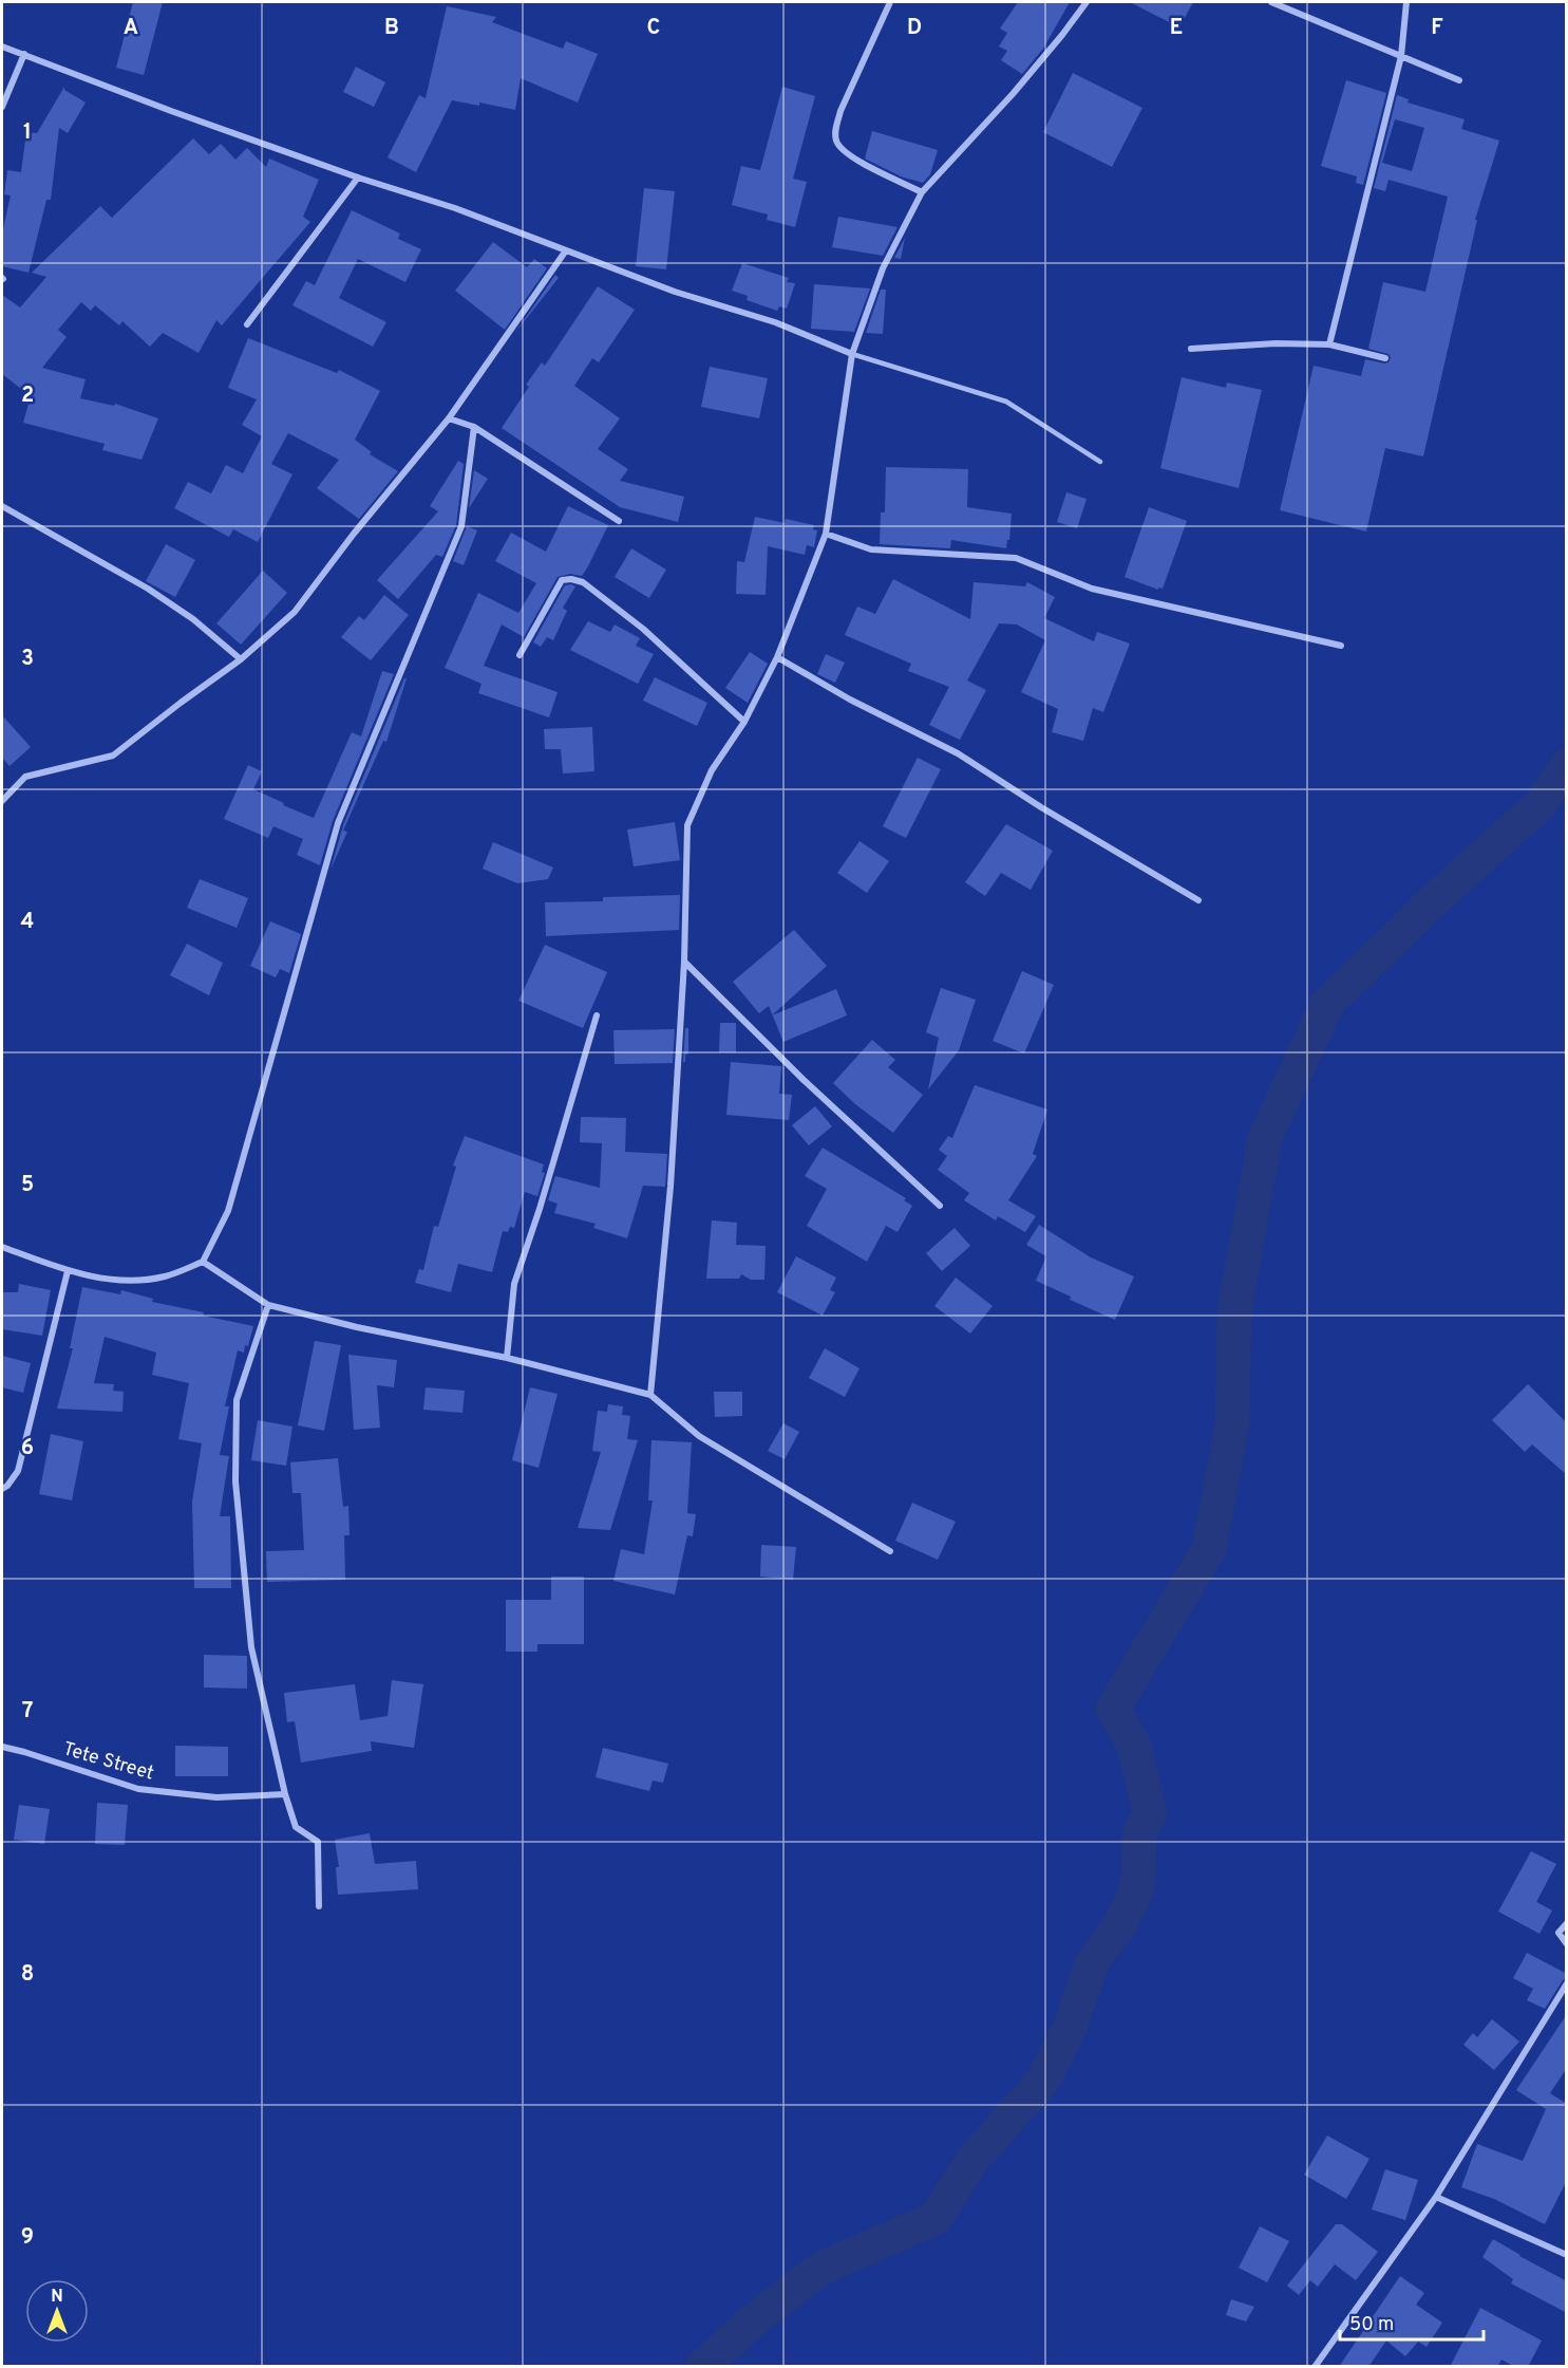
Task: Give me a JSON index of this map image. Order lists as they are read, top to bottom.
{
  "streets": {
    "street": ["Tete Street"]
  },
  "scale_bar": "50 m",
  "north": "top",
  "grid": {
    "columns": [
      "A",
      "B",
      "C",
      "D",
      "E",
      "F"
    ],
    "rows": [
      "1",
      "2",
      "3",
      "4",
      "5",
      "6",
      "7",
      "8",
      "9"
    ]
  }
}
